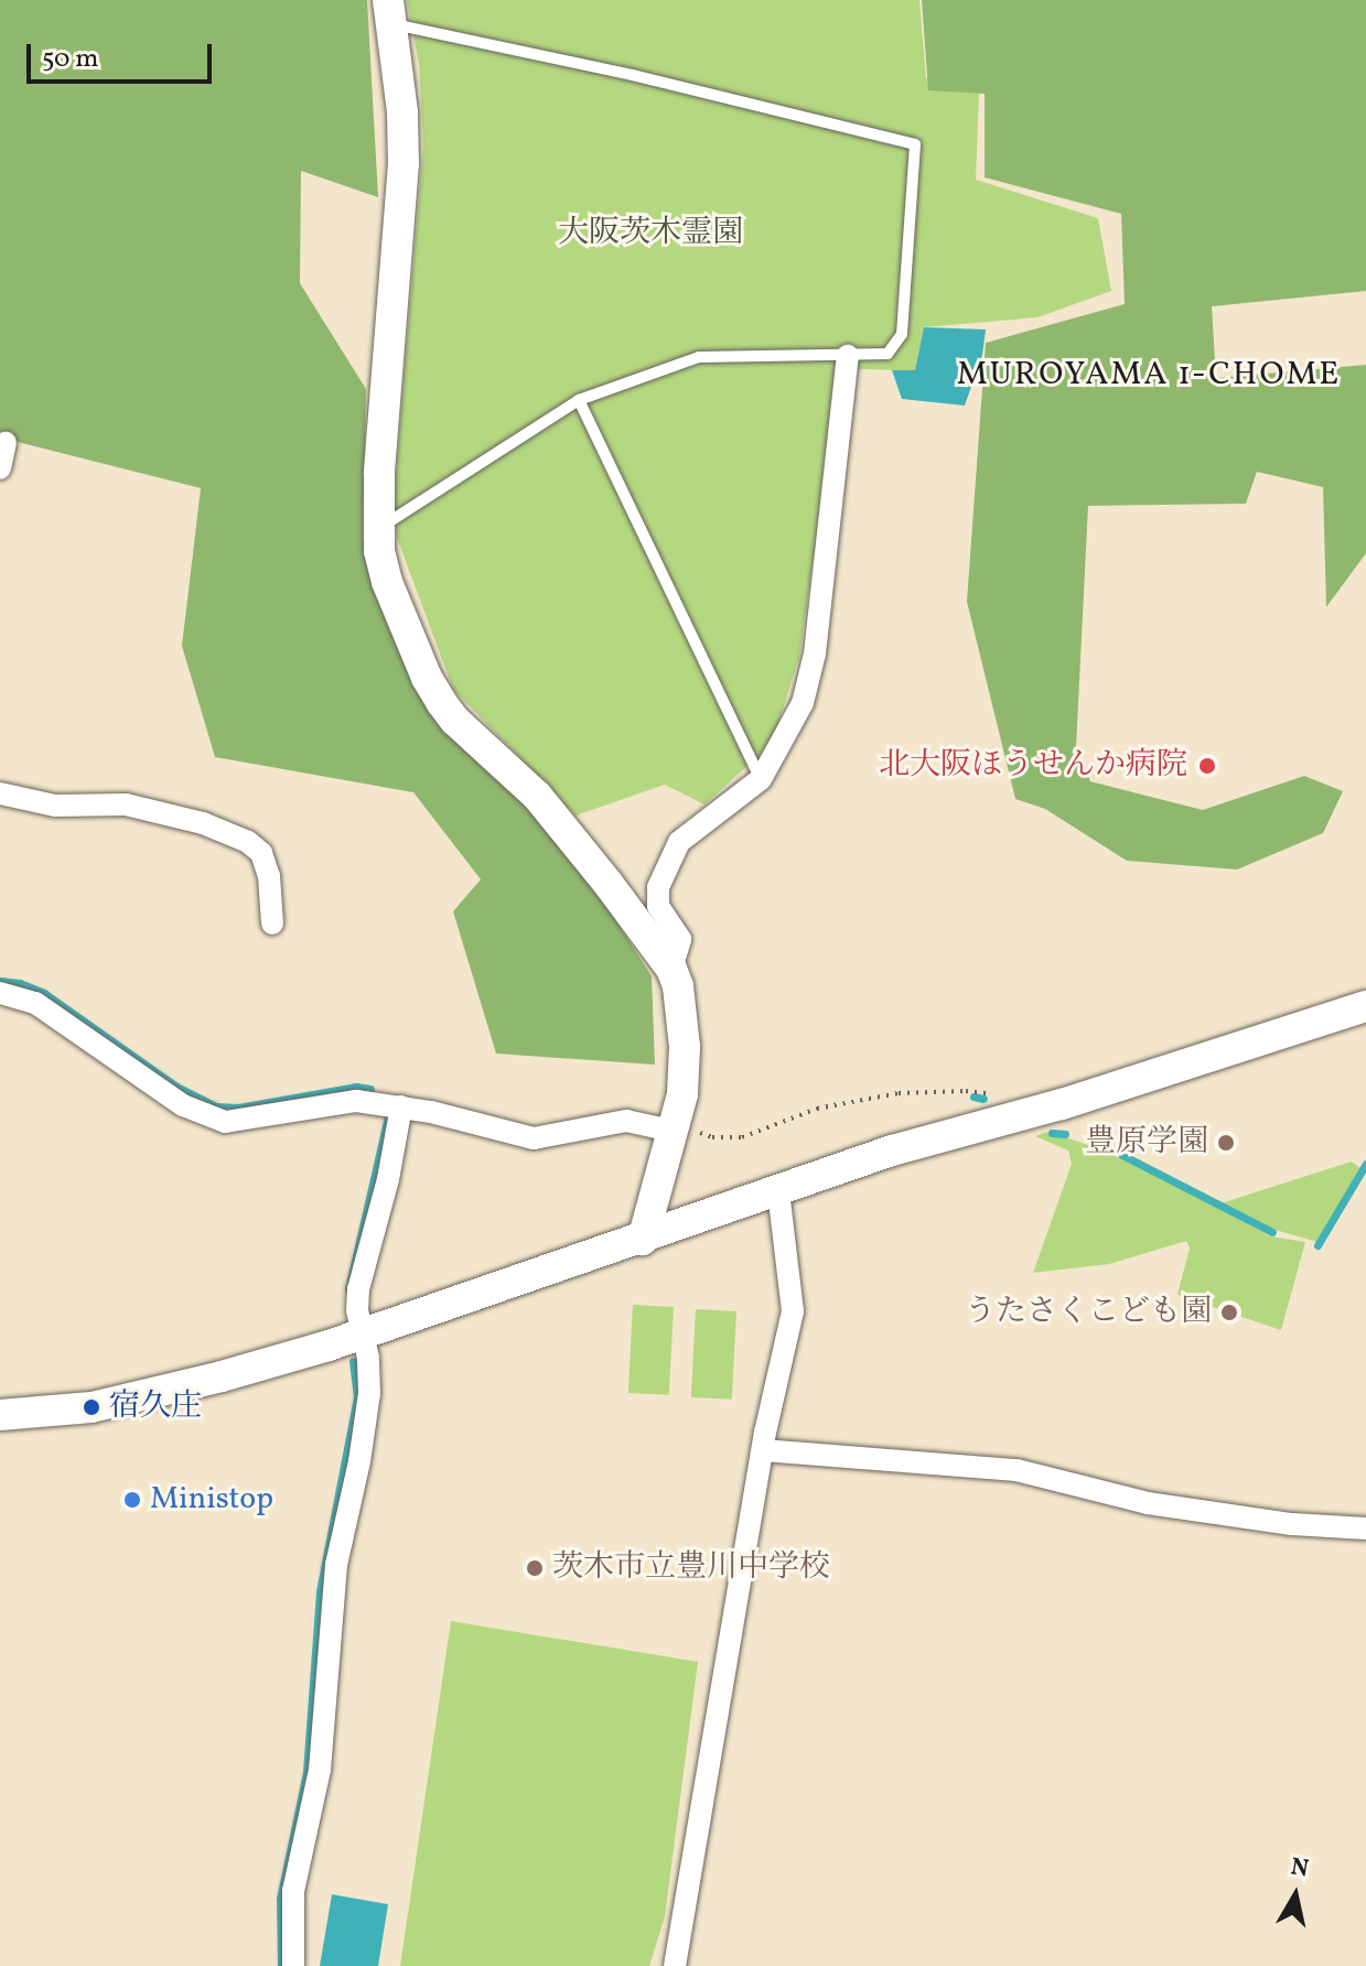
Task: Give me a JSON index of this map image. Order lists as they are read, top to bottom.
{
  "districts": ["MUROYAMA 1-CHOME"],
  "parks": ["大阪茨木霊園"],
  "places": [
    "北大阪ほうせんか病院",
    "豊原学園",
    "うたさくこども園",
    "宿久庄",
    "Ministop",
    "茨木市立豊川中学校"
  ],
  "scale_bar": "50 m",
  "north": "top"
}
